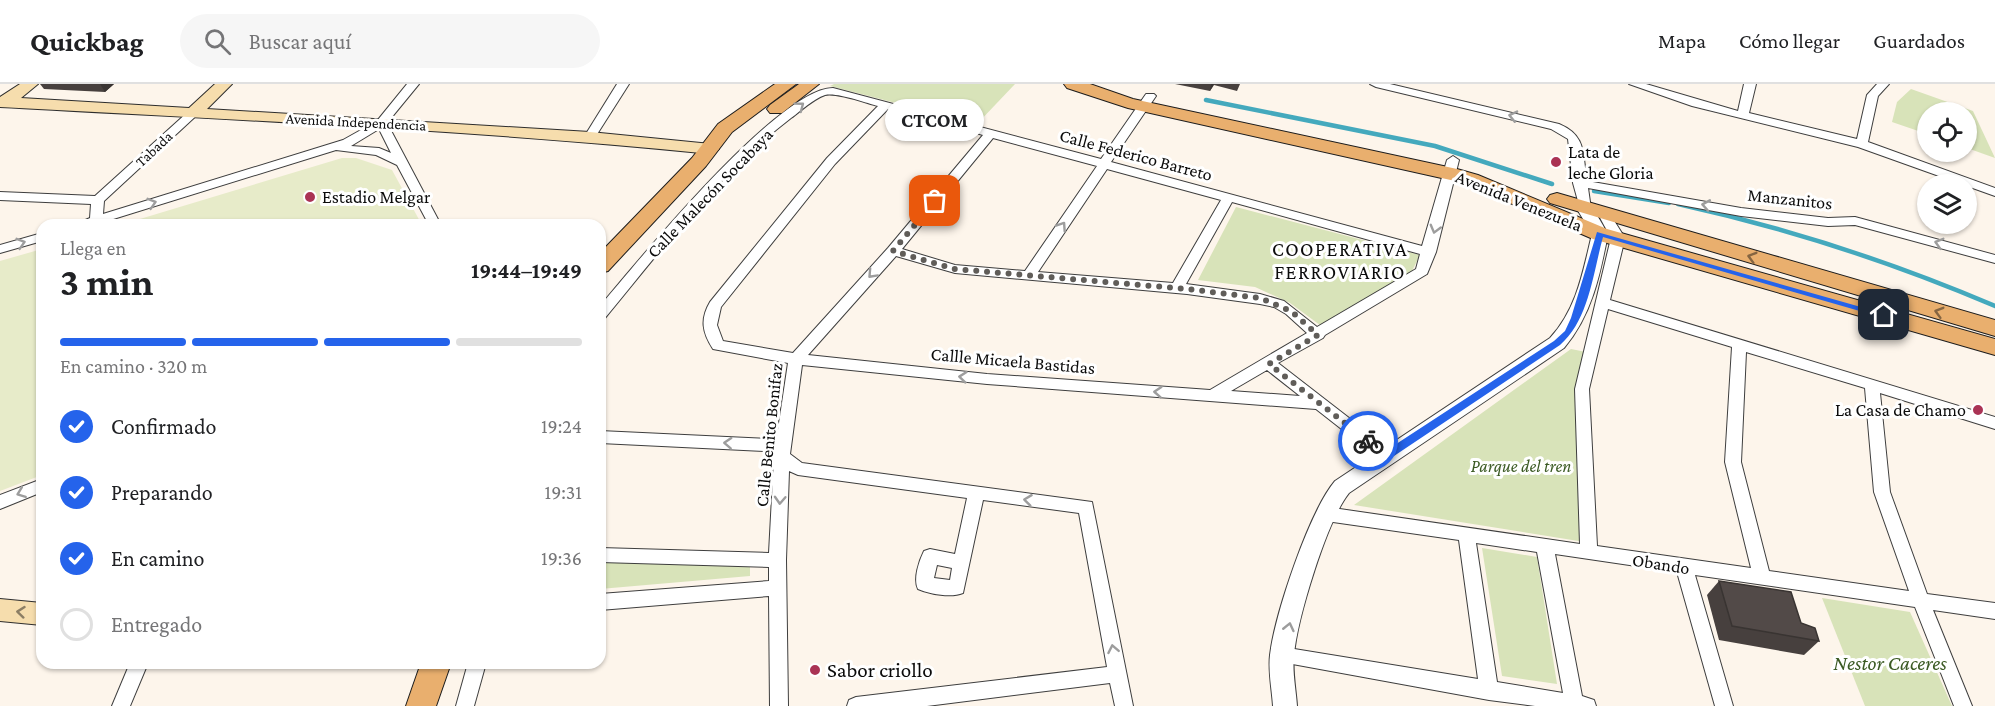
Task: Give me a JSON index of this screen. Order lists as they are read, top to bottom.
{
  "streets": {
    "main road": [
      "Avenida Independencia",
      "Tabada",
      "Calle Malecón Socabaya",
      "Avenida Venezuela"
    ],
    "street": [
      "Calle Federico Barreto",
      "Manzanitos",
      "Callle Micaela Bastidas",
      "Calle Benito Bonifaz",
      "Obando"
    ]
  },
  "crossings": [
    ["Avenida Independencia", "Tabada"],
    ["Avenida Independencia", "Calle Malecón Socabaya"],
    ["Calle Federico Barreto", "Calle Malecón Socabaya"],
    ["Calle Federico Barreto", "Callle Micaela Bastidas"],
    ["Calle Federico Barreto", "Calle Benito Bonifaz"],
    ["Manzanitos", "Avenida Venezuela"],
    ["Callle Micaela Bastidas", "Calle Benito Bonifaz"]
  ],
  "one_way": ["Calle Benito Bonifaz"],
  "districts": ["COOPERATIVA FERROVIARIO"],
  "parks": ["Parque del tren", "Nestor Caceres"],
  "places": [
    "Lata de leche Gloria",
    "Estadio Melgar",
    "CTCOM",
    "La Casa de Chamo",
    "Sabor criollo"
  ],
  "page": {
    "header": "Quickbag",
    "search": "Buscar aquí",
    "nav": ["Mapa", "Cómo llegar", "Guardados"],
    "bubble": "CTCOM",
    "heading": ["3 min", "Llega en", "19:44–19:49"],
    "bar": "En camino · 320 m",
    "list": [
      ["Confirmado", "19:24"],
      ["Preparando", "19:31"],
      ["En camino", "19:36"],
      "Entregado"
    ]
  }
}
